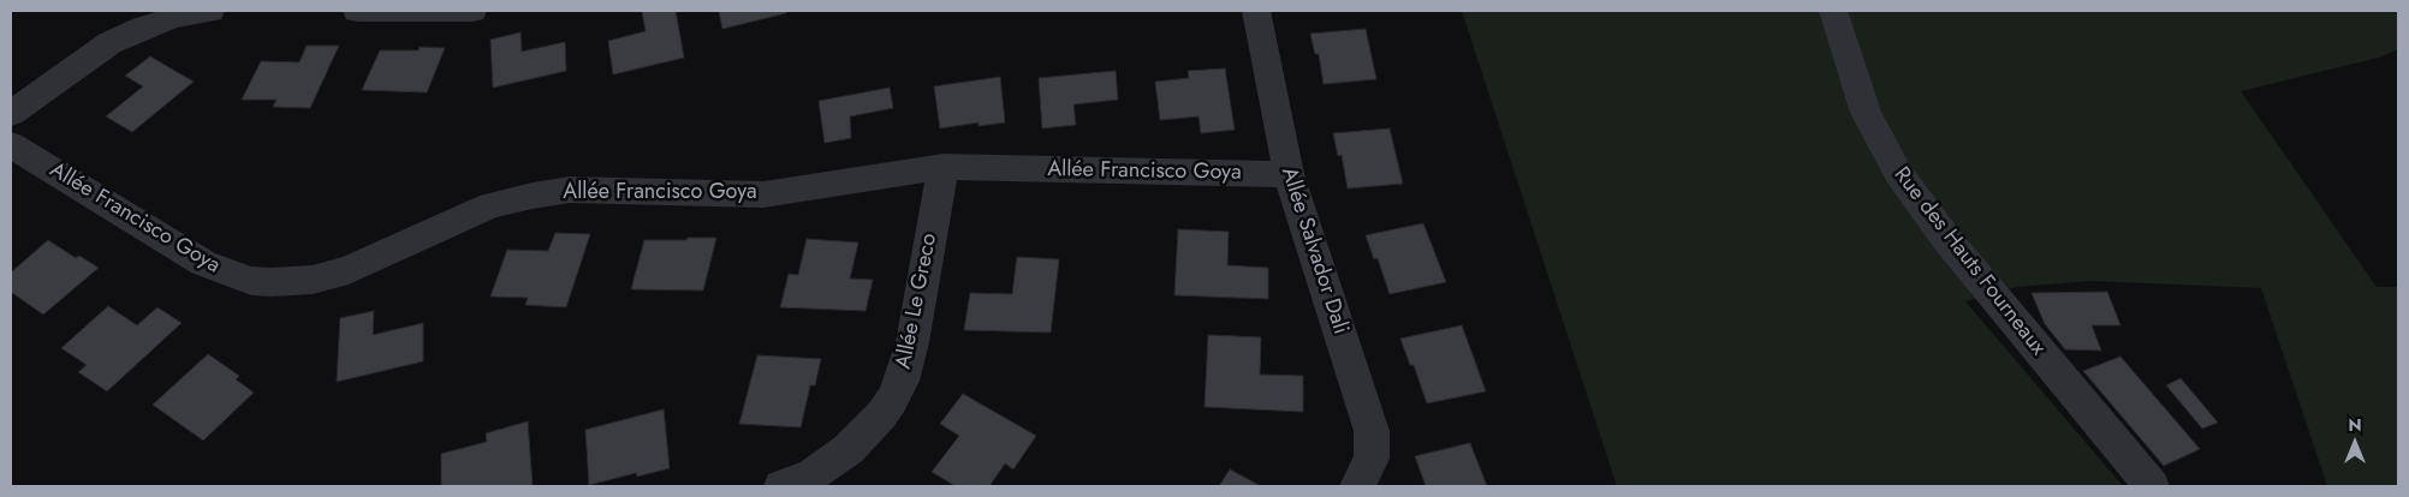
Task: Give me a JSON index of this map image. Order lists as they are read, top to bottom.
{
  "streets": {
    "street": [
      "Allée Francisco Goya",
      "Allée Salvador Dali",
      "Rue des Hauts Fourneaux",
      "Allée Le Greco"
    ]
  },
  "crossings": [
    ["Allée Francisco Goya", "Allée Salvador Dali"],
    ["Allée Francisco Goya", "Allée Le Greco"]
  ],
  "north": "top"
}
